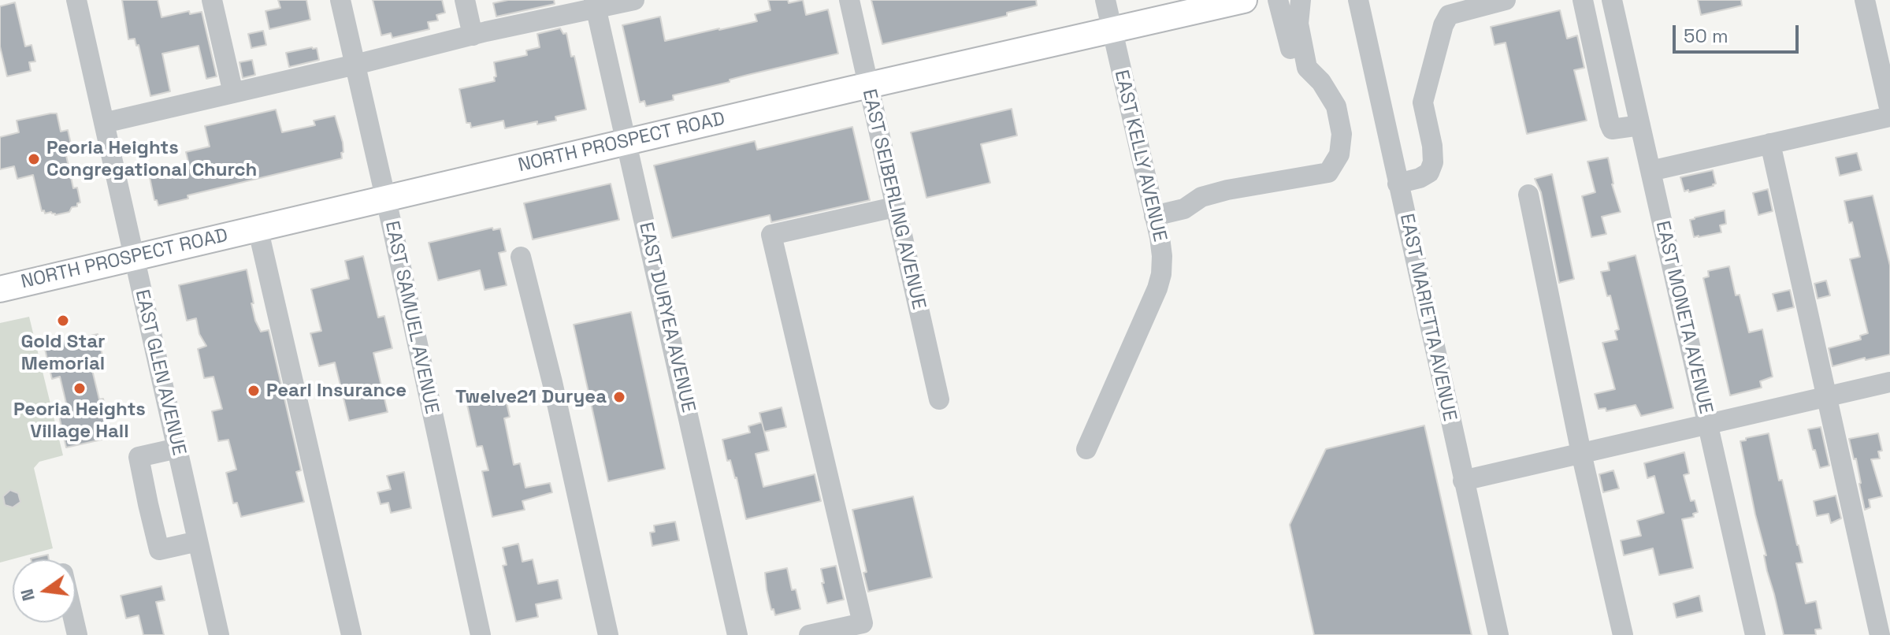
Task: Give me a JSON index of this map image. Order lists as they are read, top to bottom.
{
  "streets": {
    "main road": ["NORTH PROSPECT ROAD"],
    "street": [
      "EAST KELLY AVENUE",
      "EAST SEIBERLING AVENUE",
      "EAST SAMUEL AVENUE",
      "EAST DURYEA AVENUE",
      "EAST MARIETTA AVENUE",
      "EAST MONETA AVENUE",
      "EAST GLEN AVENUE"
    ]
  },
  "crossings": [
    ["NORTH PROSPECT ROAD", "EAST KELLY AVENUE"],
    ["NORTH PROSPECT ROAD", "EAST SEIBERLING AVENUE"],
    ["NORTH PROSPECT ROAD", "EAST SAMUEL AVENUE"],
    ["NORTH PROSPECT ROAD", "EAST DURYEA AVENUE"],
    ["NORTH PROSPECT ROAD", "EAST GLEN AVENUE"]
  ],
  "places": [
    "Peoria Heights Congregational Church",
    "Gold Star Memorial",
    "Peoria Heights Village Hall",
    "Pearl Insurance",
    "Twelve21 Duryea"
  ],
  "scale_bar": "50 m",
  "north": "left"
}
